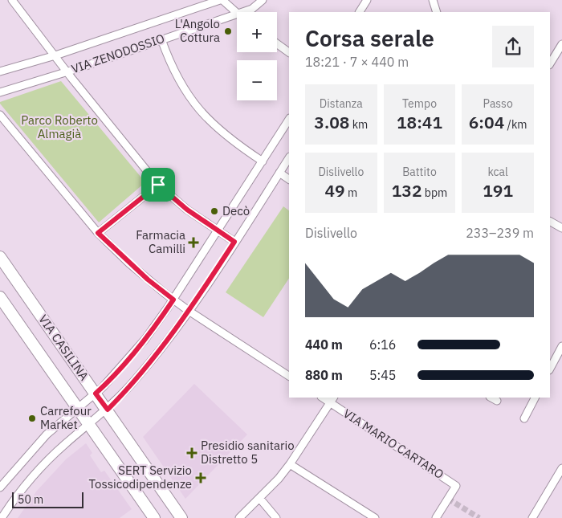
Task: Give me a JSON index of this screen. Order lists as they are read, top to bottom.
{
  "streets": {
    "main road": ["VIA CASILINA"],
    "street": ["VIA ZENODOSSIO", "VIA MARIO CARTARO"]
  },
  "parks": ["Parco Roberto Almagià"],
  "places": {
    "other": ["L'Angolo Cottura", "Decò", "Carrefour Market"],
    "health": ["Farmacia Camilli", "Presidio sanitario Distretto 5", "SERT Servizio Tossicodipendenze"]
  },
  "scale_bar": "50 m",
  "page": {
    "map_buttons": ["+", "−"],
    "heading": ["Corsa serale", "18:21 · 7 × 440 m"],
    "stats": [
      ["Distanza", "3.08 km"],
      ["Tempo", "18:41"],
      ["Passo", "6:04 /km"],
      ["Dislivello", "49 m"],
      ["Battito", "132 bpm"],
      ["kcal", "191"]
    ],
    "chart": ["Dislivello", "233–239 m"],
    "list": [
      {
        "name": "440 m",
        "note": "6:16"
      },
      {
        "name": "880 m",
        "note": "5:45"
      }
    ],
    "scale": "50 m"
  }
}
